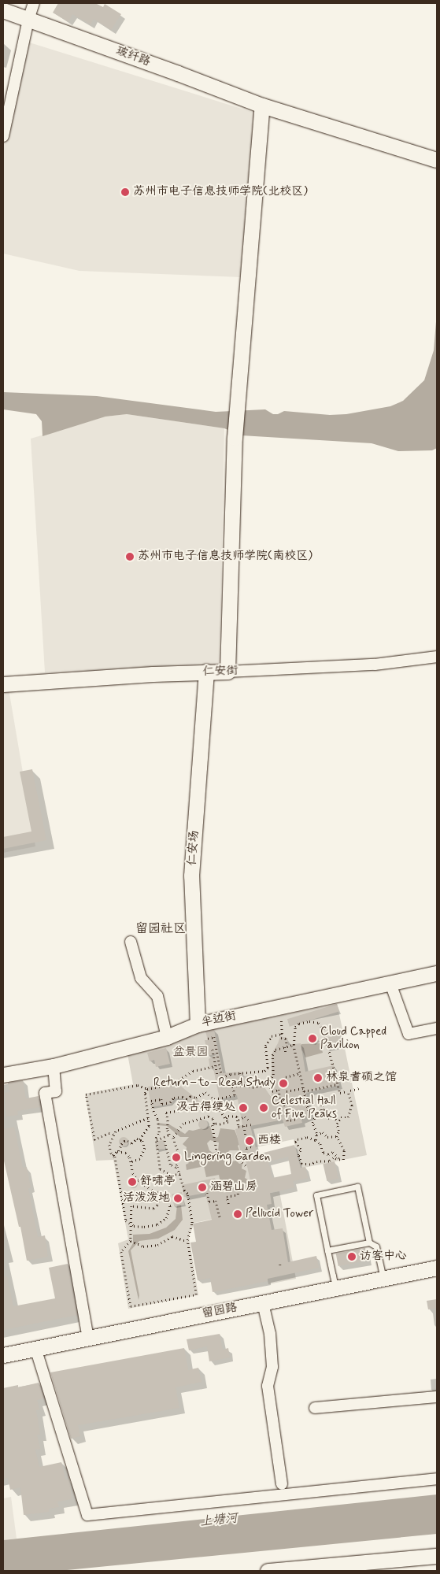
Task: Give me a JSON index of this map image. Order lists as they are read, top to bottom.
{
  "streets": {
    "street": [
      "玻纤路",
      "仁安街",
      "仁安场",
      "半边街",
      "留园路"
    ]
  },
  "crossings": [
    ["仁安街", "仁安场"],
    ["仁安场", "半边街"]
  ],
  "districts": ["留园社区"],
  "water": ["上塘河"],
  "parks": ["盆景园"],
  "places": [
    "苏州市电子信息技师学院(北校区)",
    "苏州市电子信息技师学院(南校区)",
    "Cloud Capped Pavilion",
    "林泉耆硕之馆",
    "Return–to–Read Study",
    "汲古得绠处",
    "Celestial Hall of Five Peaks",
    "西楼",
    "Lingering Garden",
    "舒啸亭",
    "涵碧山房",
    "活泼泼地",
    "Pellucid Tower",
    "访客中心"
  ]
}
